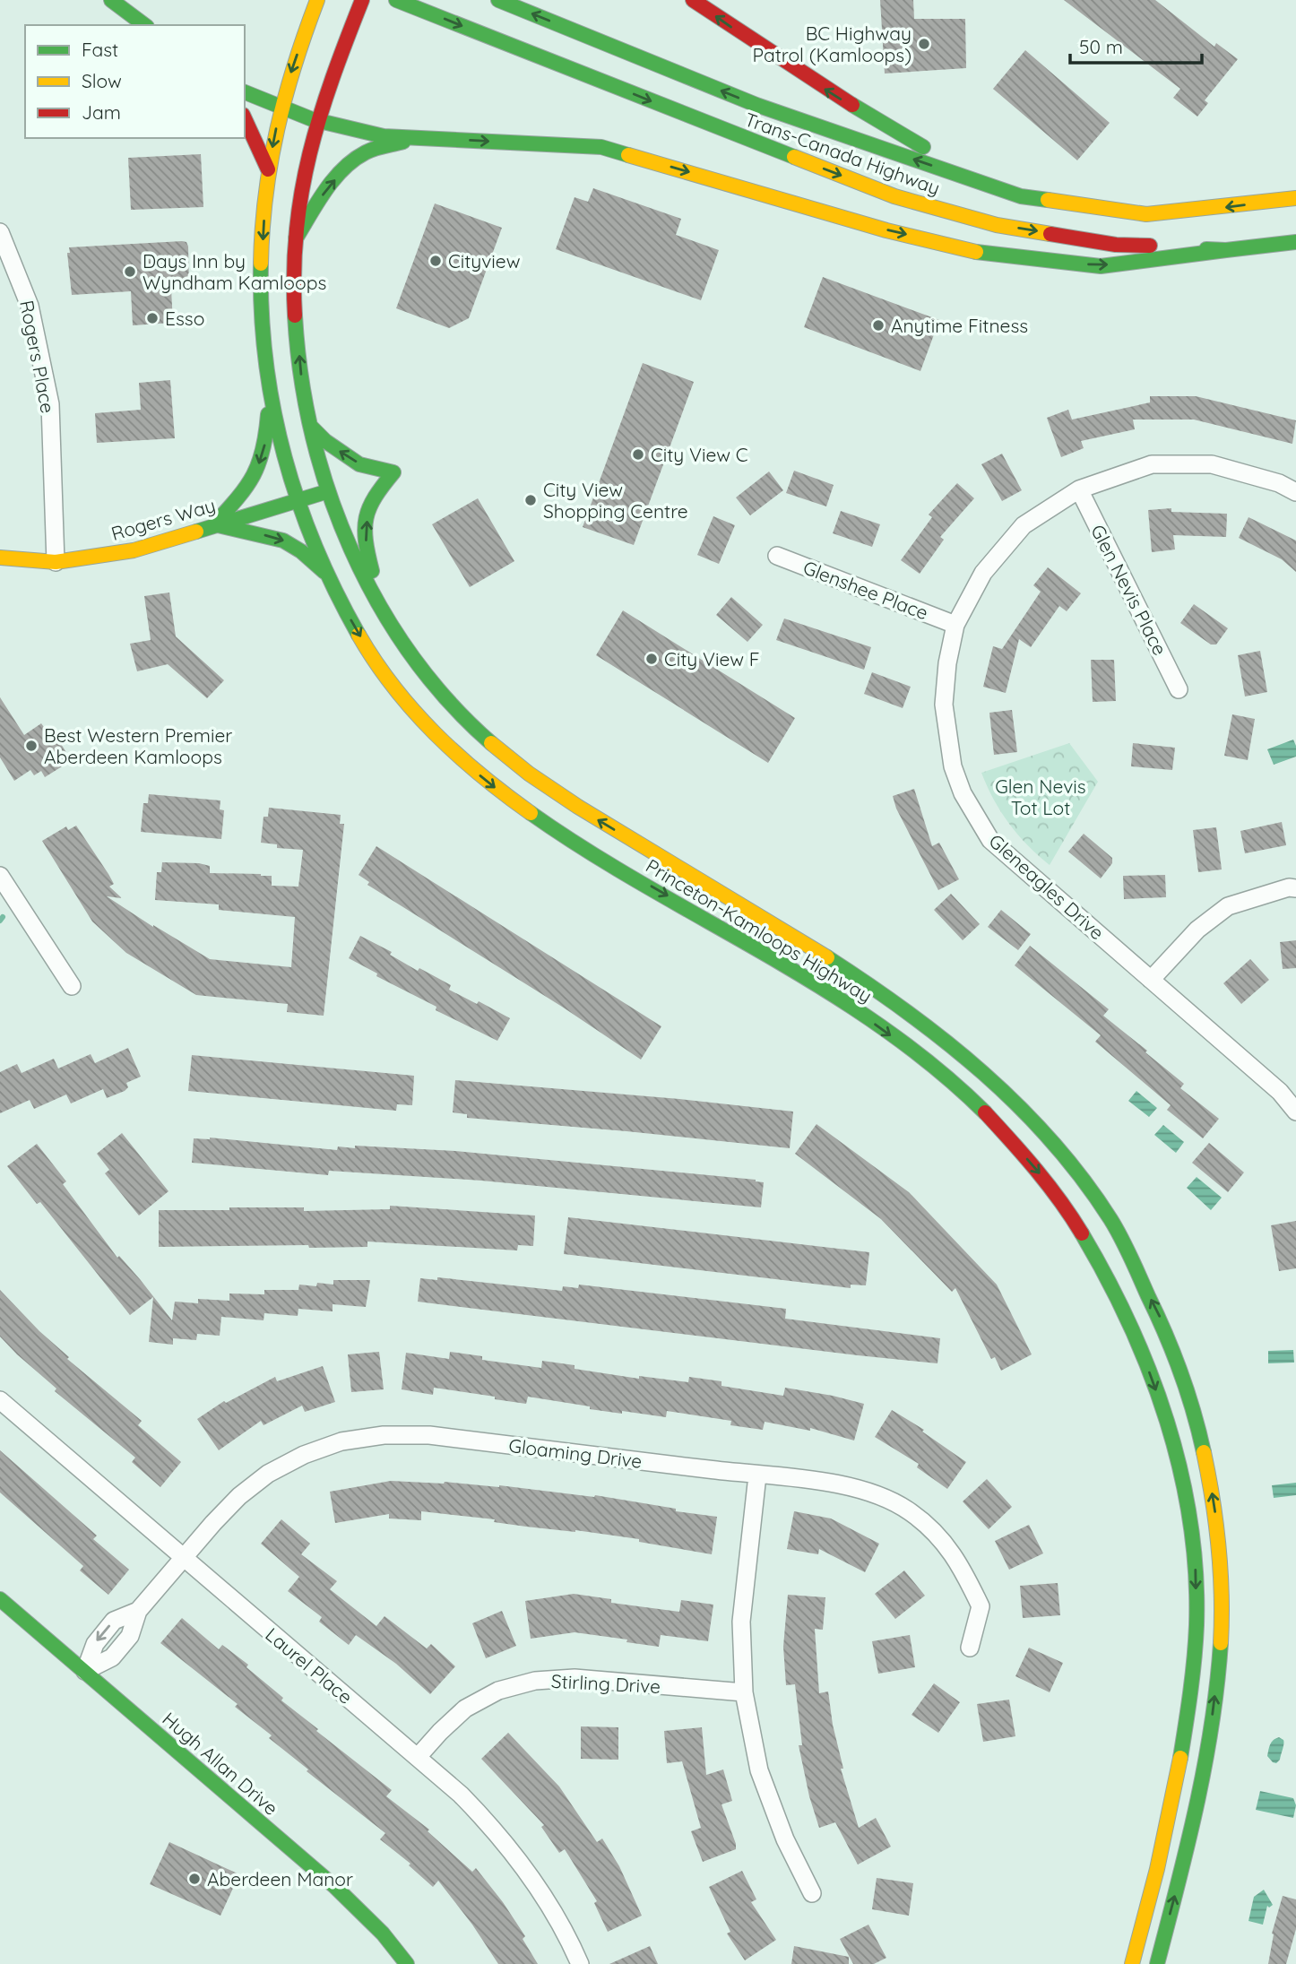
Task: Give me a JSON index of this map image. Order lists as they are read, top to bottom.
{
  "streets": {
    "main road": [
      "Trans-Canada Highway",
      "Rogers Way",
      "Princeton-Kamloops Highway",
      "Hugh Allan Drive"
    ],
    "street": [
      "Rogers Place",
      "Glenshee Place",
      "Glen Nevis Place",
      "Gleneagles Drive",
      "Gloaming Drive",
      "Laurel Place",
      "Stirling Drive"
    ]
  },
  "crossings": [
    ["Rogers Place", "Rogers Way"],
    ["Rogers Way", "Princeton-Kamloops Highway"],
    ["Glenshee Place", "Gleneagles Drive"],
    ["Glen Nevis Place", "Gleneagles Drive"],
    ["Gloaming Drive", "Laurel Place"],
    ["Gloaming Drive", "Hugh Allan Drive"],
    ["Laurel Place", "Stirling Drive"]
  ],
  "parks": ["Glen Nevis Tot Lot"],
  "places": [
    "BC Highway Patrol (Kamloops)",
    "Cityview",
    "Days Inn by Wyndham Kamloops",
    "Esso",
    "Anytime Fitness",
    "City View C",
    "City View Shopping Centre",
    "City View F",
    "Best Western Premier Aberdeen Kamloops",
    "Aberdeen Manor"
  ],
  "legend": ["Fast", "Slow", "Jam"],
  "scale_bar": "50 m"
}
